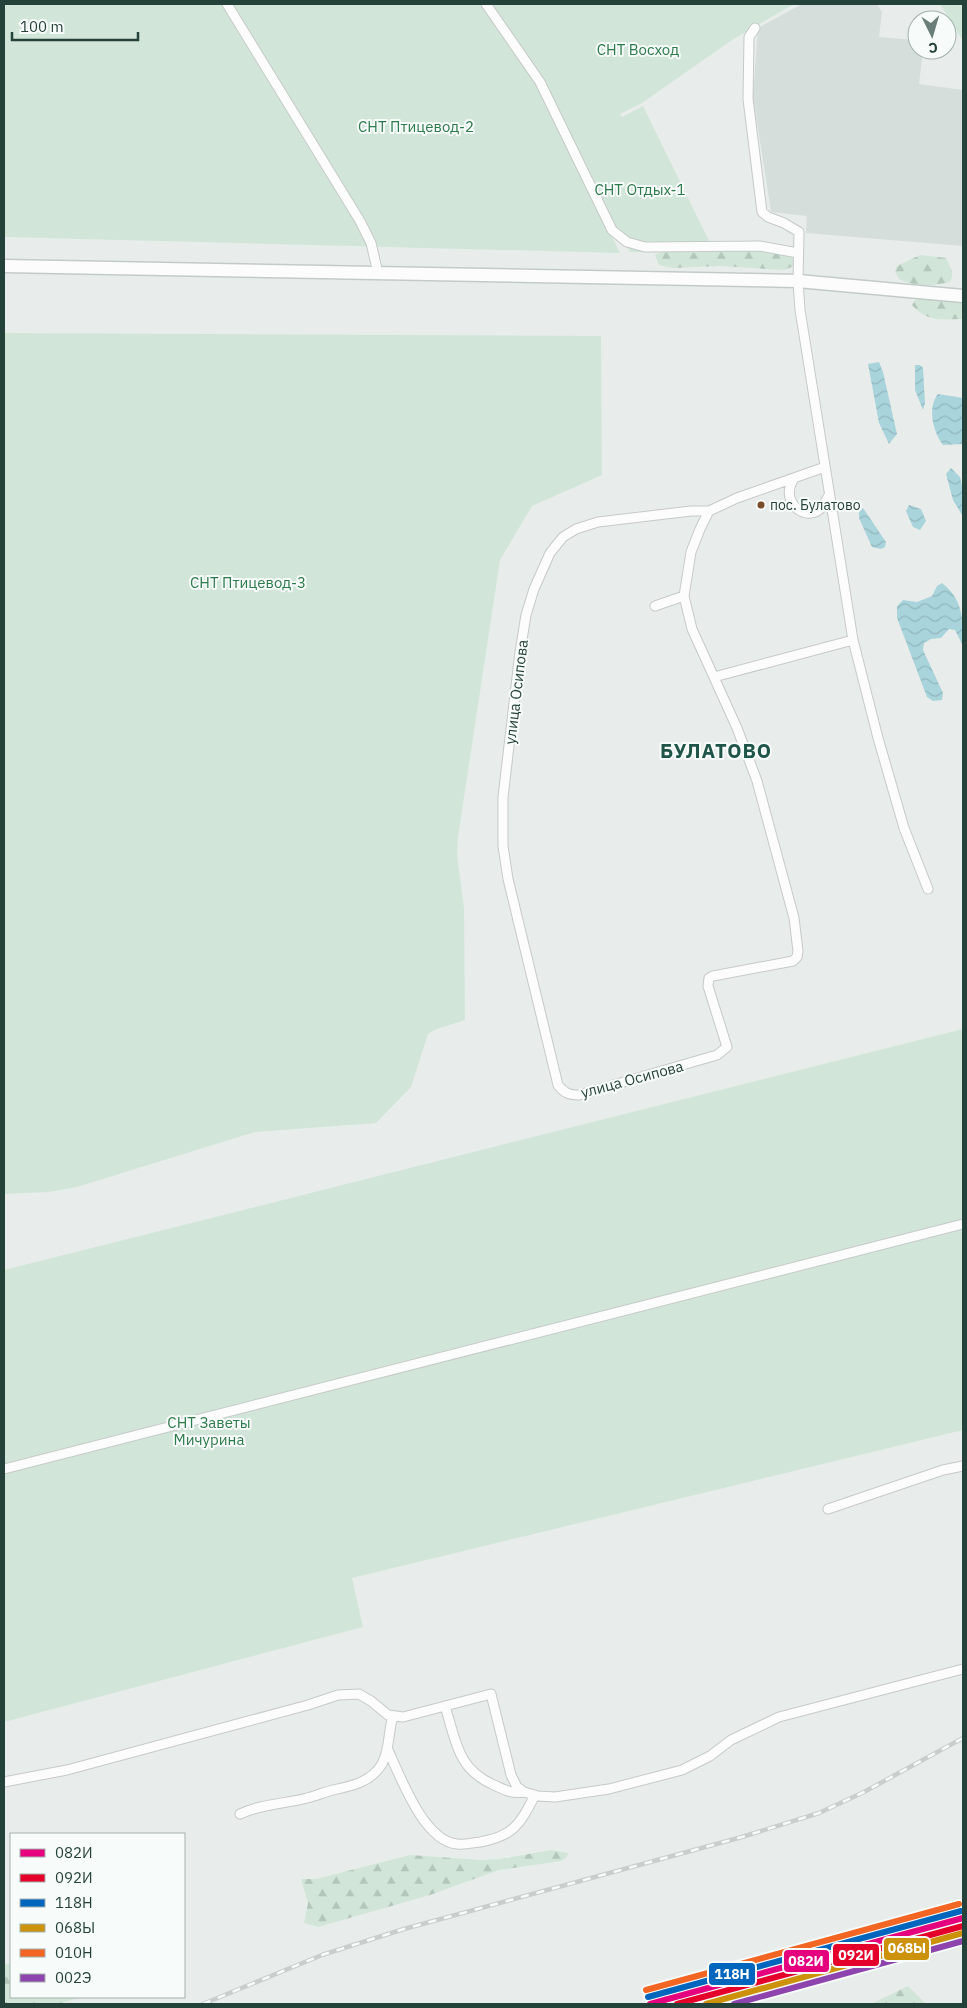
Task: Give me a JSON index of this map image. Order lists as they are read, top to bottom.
{
  "streets": {
    "street": ["улица Осипова"]
  },
  "districts": ["БУЛАТОВО"],
  "parks": [
    "СНТ Восход",
    "СНТ Птицевод-2",
    "СНТ Отдых-1",
    "СНТ Птицевод-3",
    "СНТ Заветы Мичурина"
  ],
  "places": ["пос. Булатово"],
  "lines": [
    "transit line 010Н",
    "transit line 118Н",
    "transit line 082И",
    "transit line 092И",
    "transit line 068Ы",
    "transit line 002Э"
  ],
  "legend": [
    "082И",
    "092И",
    "118Н",
    "068Ы",
    "010Н",
    "002Э"
  ],
  "scale_bar": "100 m",
  "north": "bottom"
}
